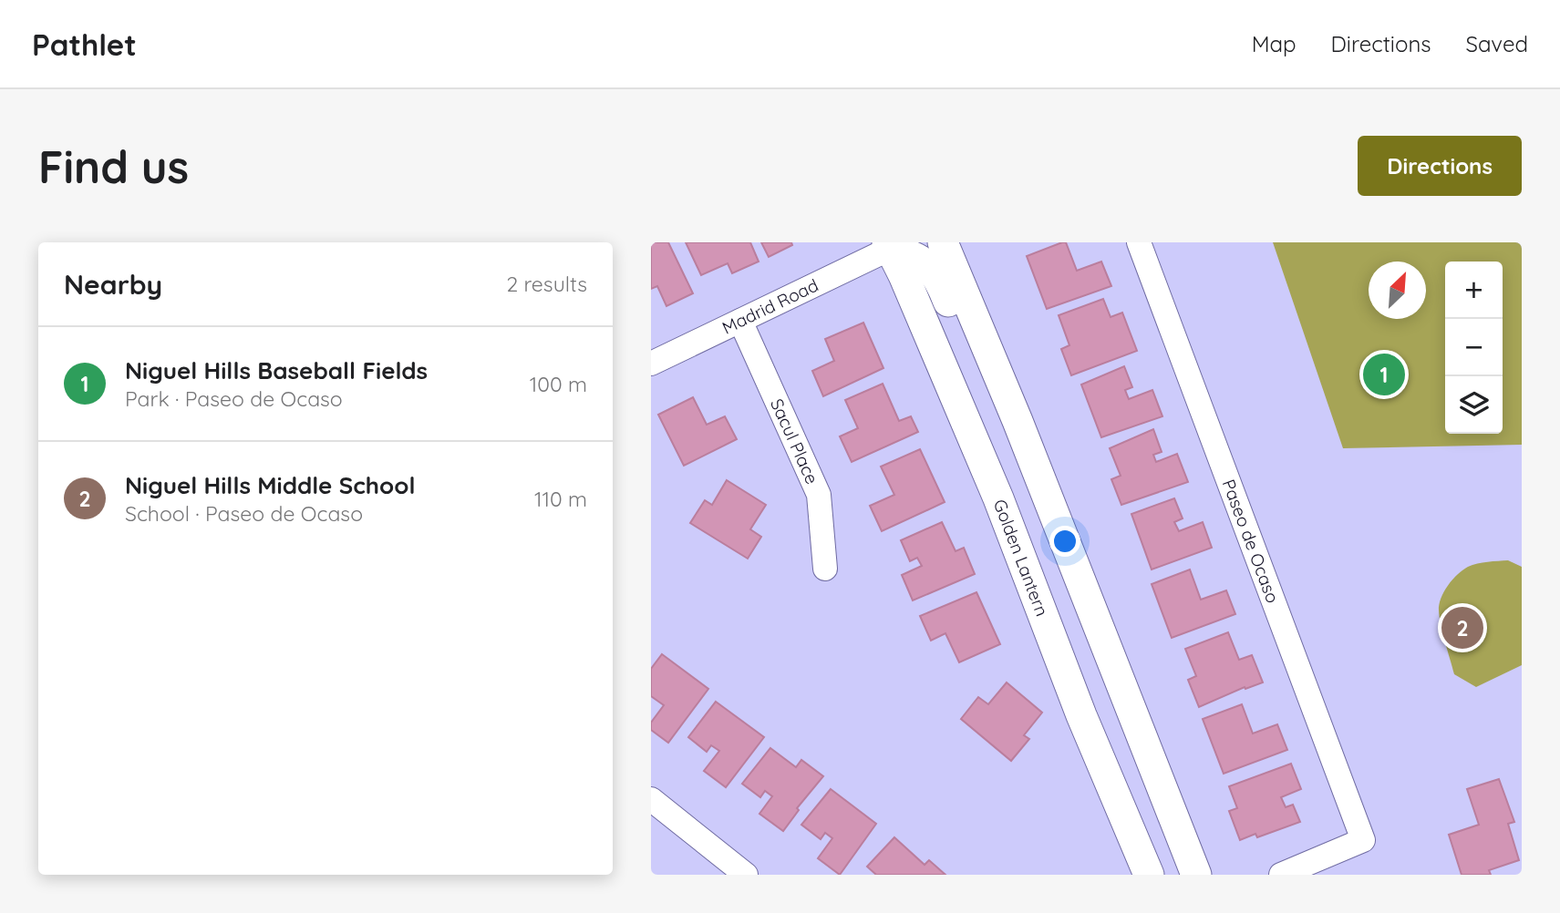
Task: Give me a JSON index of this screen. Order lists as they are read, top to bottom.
{
  "streets": {
    "main road": ["Golden Lantern"],
    "street": ["Madrid Road", "Sacul Place", "Paseo de Ocaso"]
  },
  "crossings": [
    ["Madrid Road", "Sacul Place"],
    ["Madrid Road", "Golden Lantern"]
  ],
  "north": "top right",
  "page": {
    "header": "Pathlet",
    "nav": ["Map", "Directions", "Saved"],
    "buttons": "Directions",
    "title": "Find us",
    "heading": ["Nearby", "2 results"],
    "map_buttons": ["+", "−"],
    "list": [
      {
        "mark": "1",
        "name": "Niguel Hills Baseball Fields",
        "note": "Park · Paseo de Ocaso",
        "value": "100 m"
      },
      {
        "mark": "2",
        "name": "Niguel Hills Middle School",
        "note": "School · Paseo de Ocaso",
        "value": "110 m"
      }
    ],
    "pins": ["1", "2"]
  }
}
